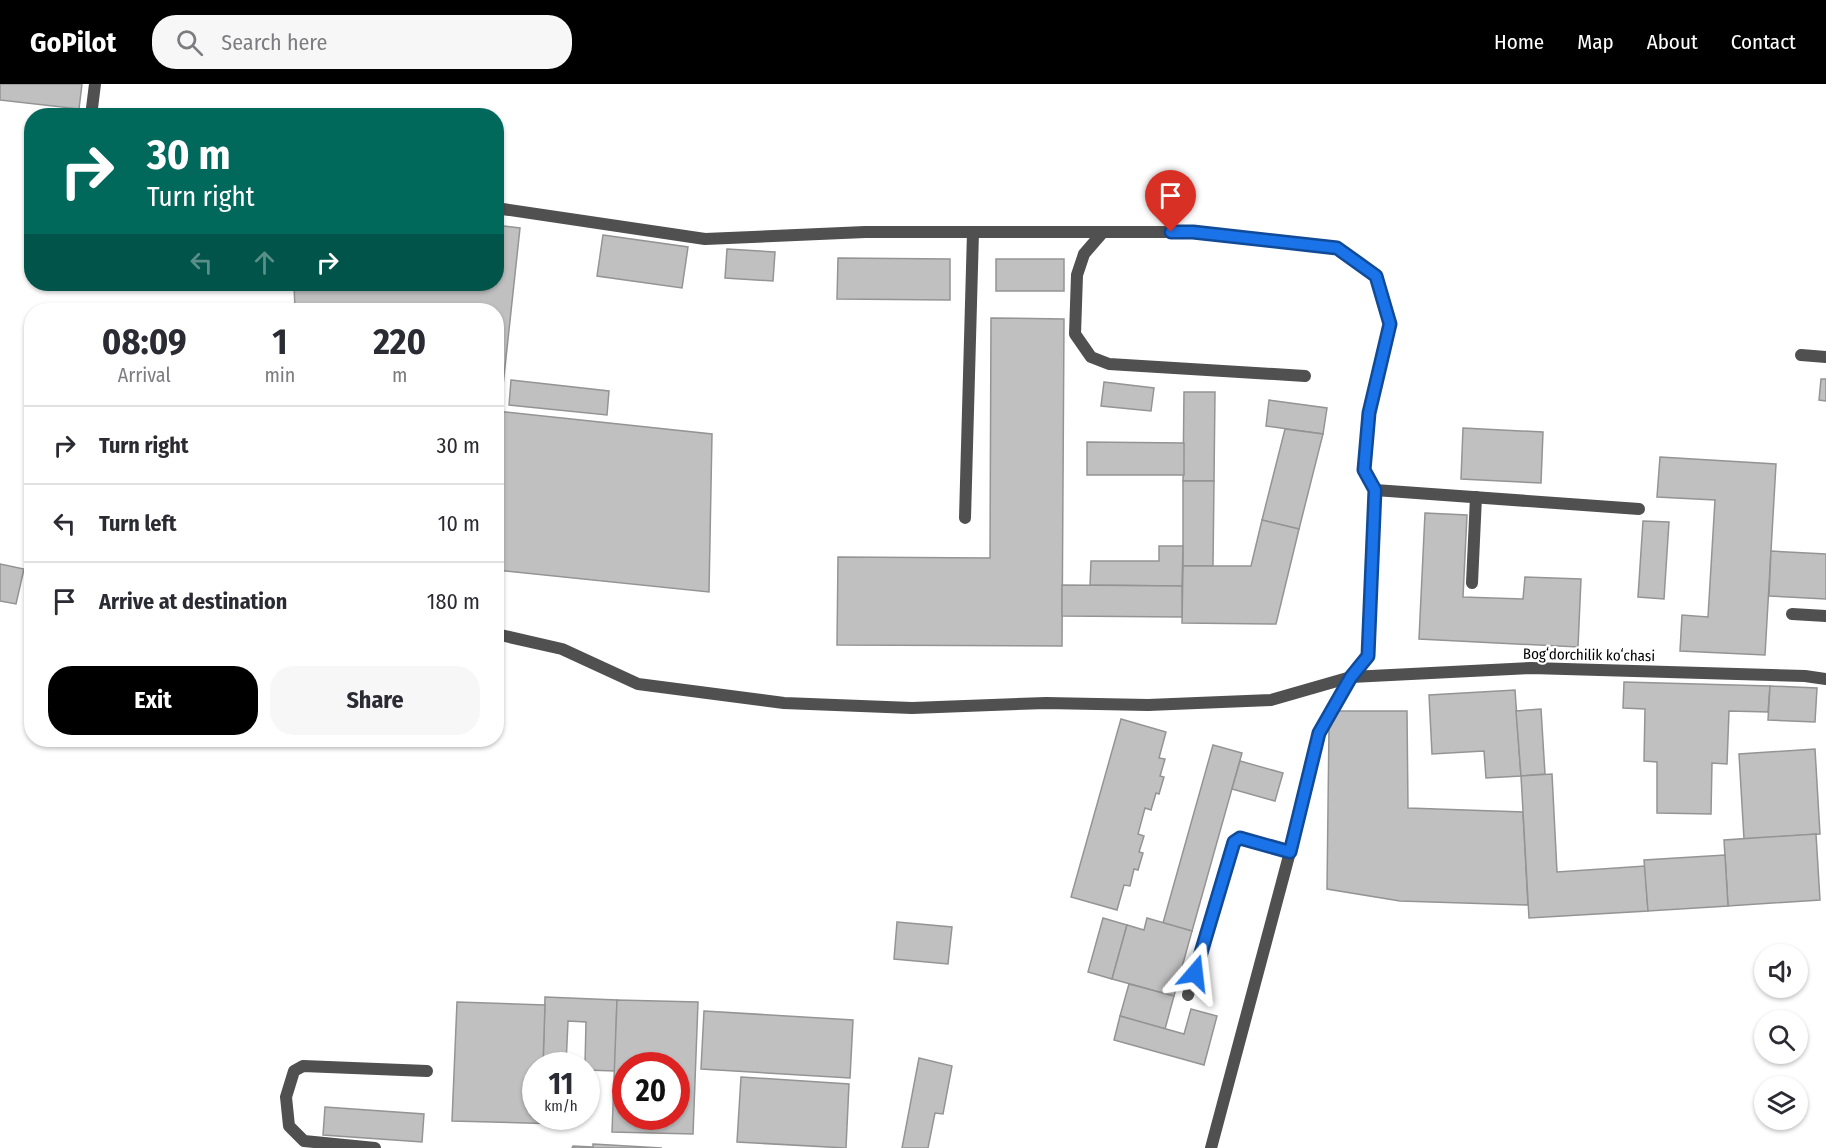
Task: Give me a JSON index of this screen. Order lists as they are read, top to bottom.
{
  "streets": {
    "lane": ["Bogʻdorchilik koʻchasi"]
  },
  "page": {
    "header": "GoPilot",
    "search": "Search here",
    "nav": [
      "Home",
      "Map",
      "About",
      "Contact"
    ],
    "turn": ["30 m", "Turn right"],
    "eta": [
      "08:09",
      "Arrival",
      "1",
      "min",
      "220",
      "m"
    ],
    "list": [
      {
        "name": "Turn right",
        "value": "30 m"
      },
      {
        "name": "Turn left",
        "value": "10 m"
      },
      {
        "name": "Arrive at destination",
        "value": "180 m"
      }
    ],
    "buttons": ["Exit", "Share"],
    "speed": "11 km/h",
    "limit": "20"
  }
}
